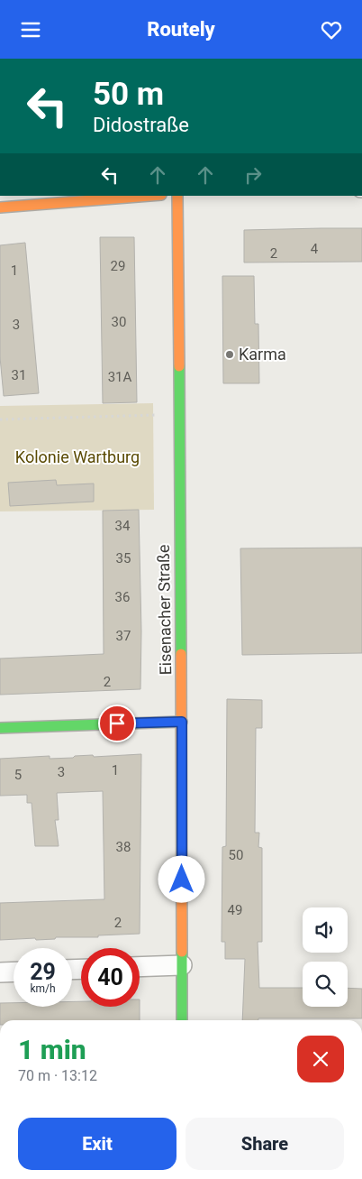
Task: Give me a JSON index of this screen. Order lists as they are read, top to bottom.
{
  "streets": {
    "street": ["Eisenacher Straße"]
  },
  "parks": ["Kolonie Wartburg"],
  "places": ["Karma"],
  "house_numbers": [
    "4",
    "2",
    "29",
    "1",
    "30",
    "3",
    "31",
    "31A",
    "34",
    "35",
    "36",
    "37",
    "2",
    "1",
    "3",
    "5",
    "38",
    "50",
    "49",
    "2"
  ],
  "page": {
    "header": "Routely",
    "turn": ["50 m", "Didostraße"],
    "speed": "29 km/h",
    "limit": "40",
    "heading": ["1 min", "70 m · 13:12"],
    "buttons": ["Exit", "Share"]
  }
}
